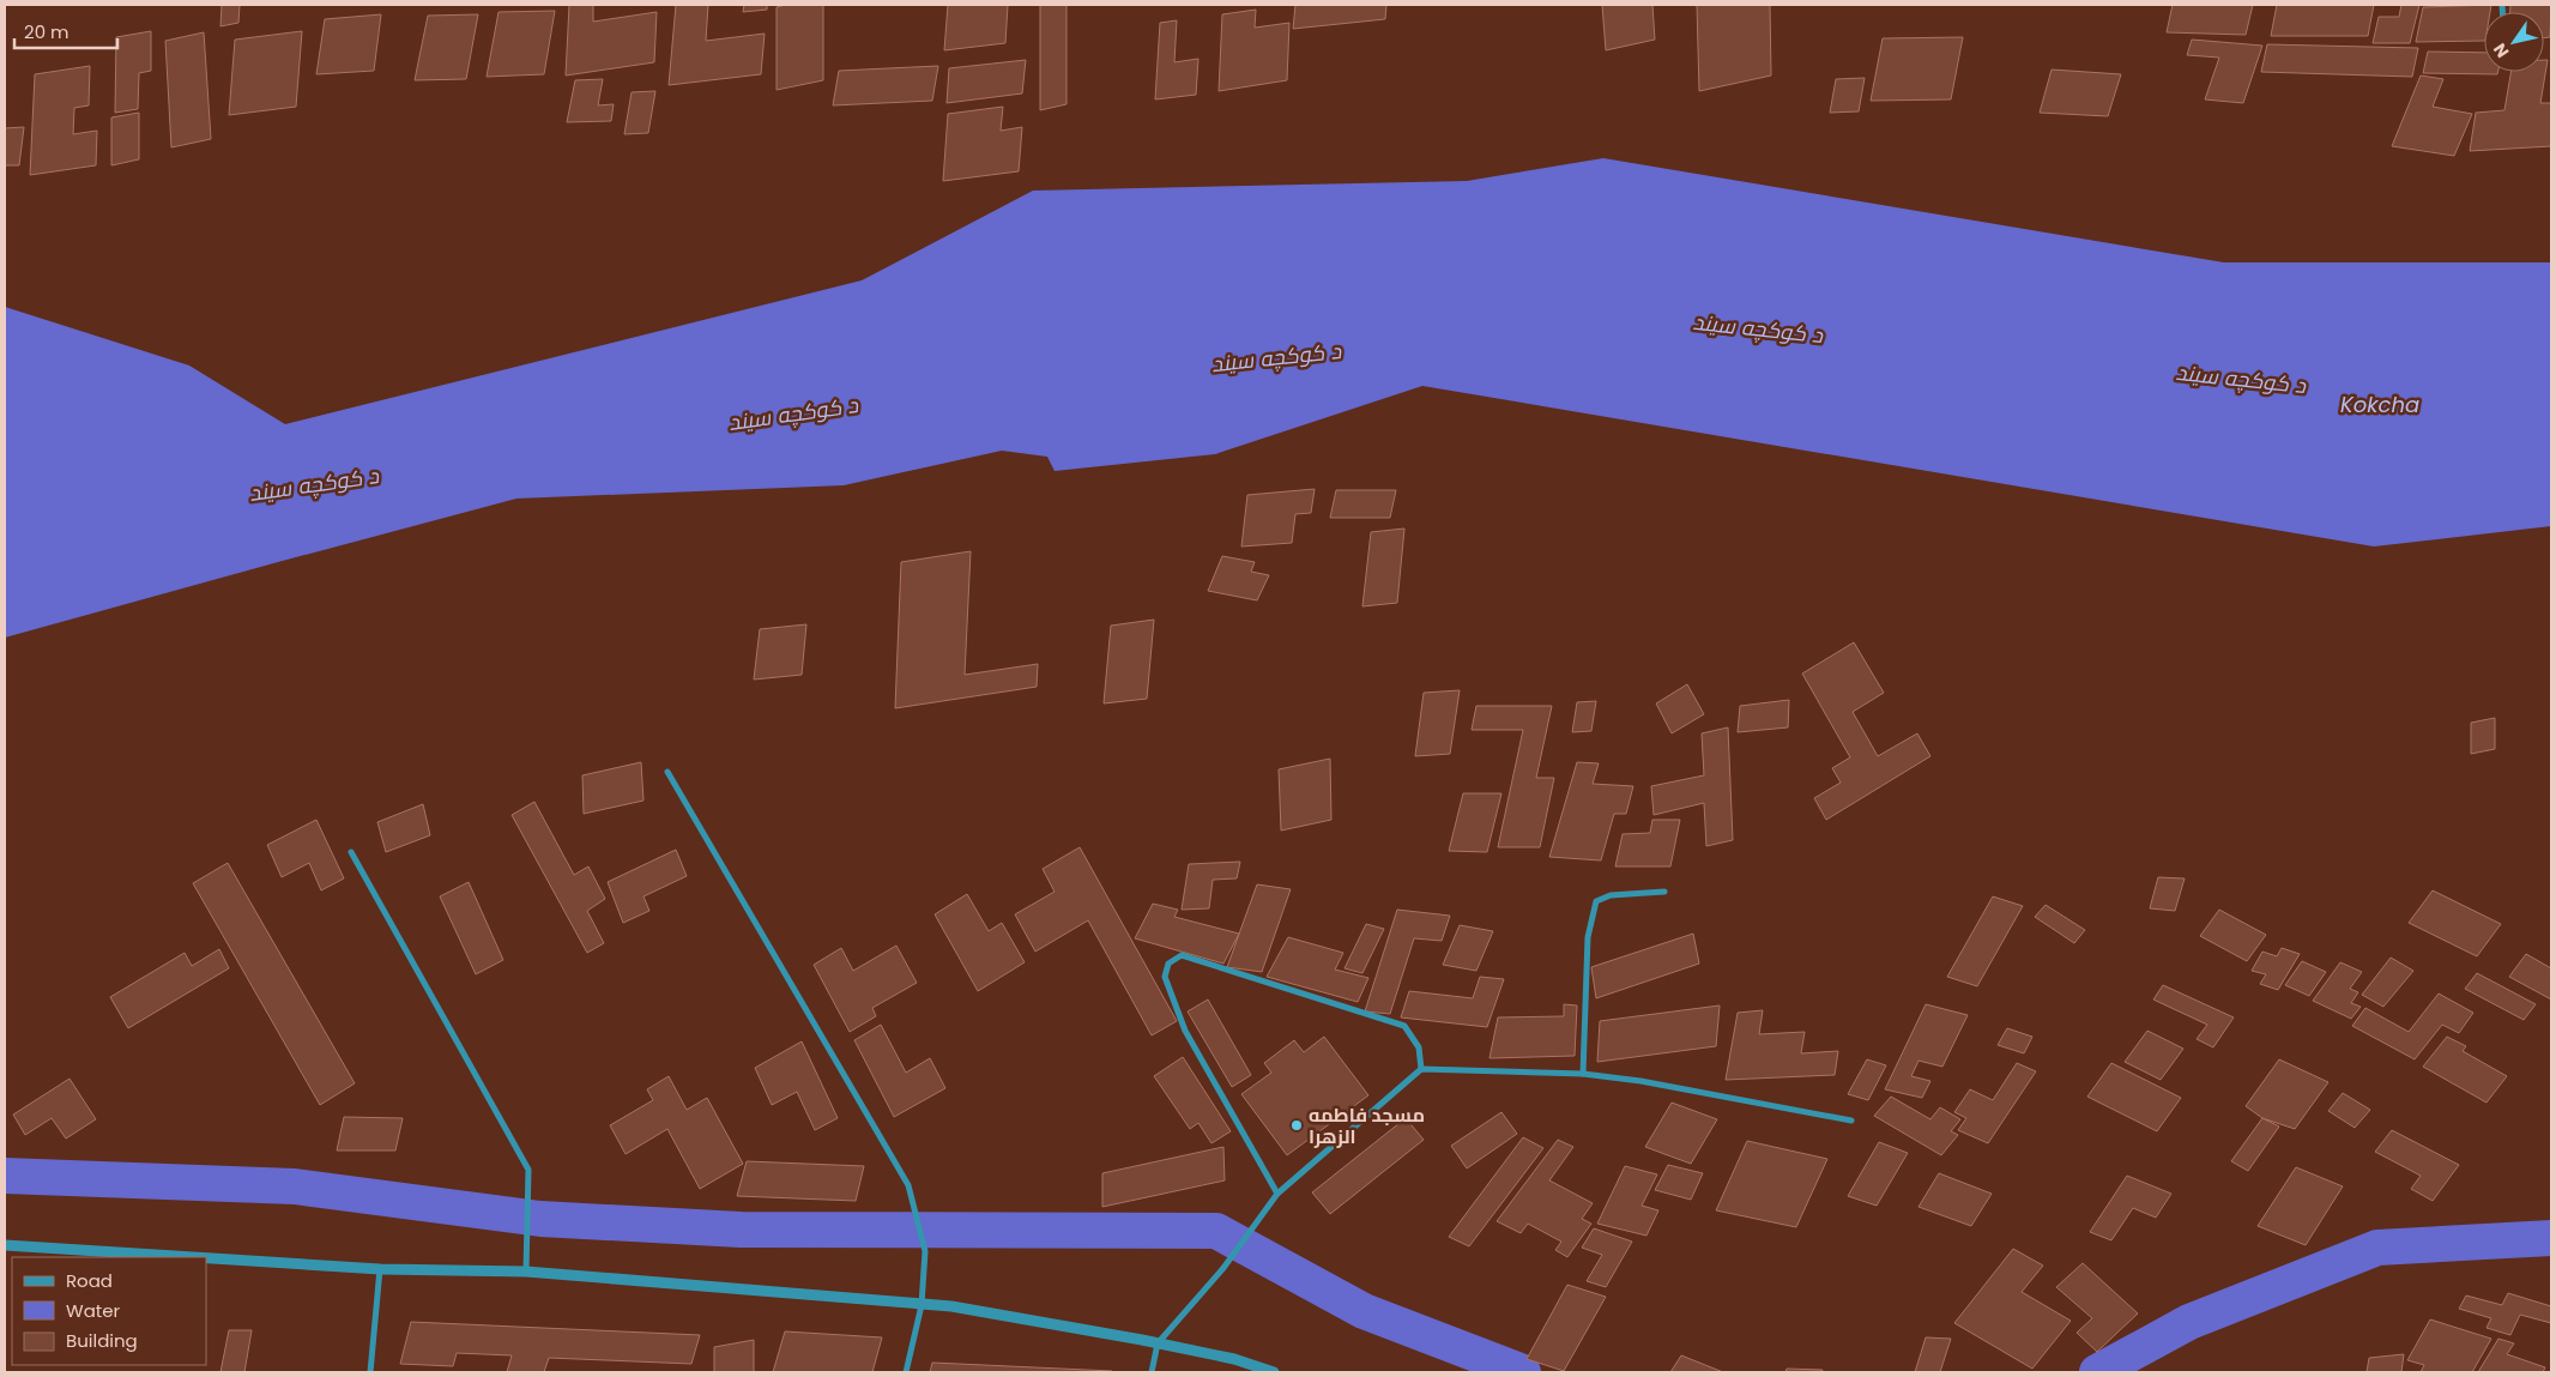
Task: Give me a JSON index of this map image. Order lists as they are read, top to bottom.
{
  "water": ["د کوکچه سیند", "Kokcha"],
  "places": ["مسجد فاطمه الزهرا"],
  "legend": ["Road", "Water", "Building"],
  "scale_bar": "20 m",
  "north": "bottom left"
}
